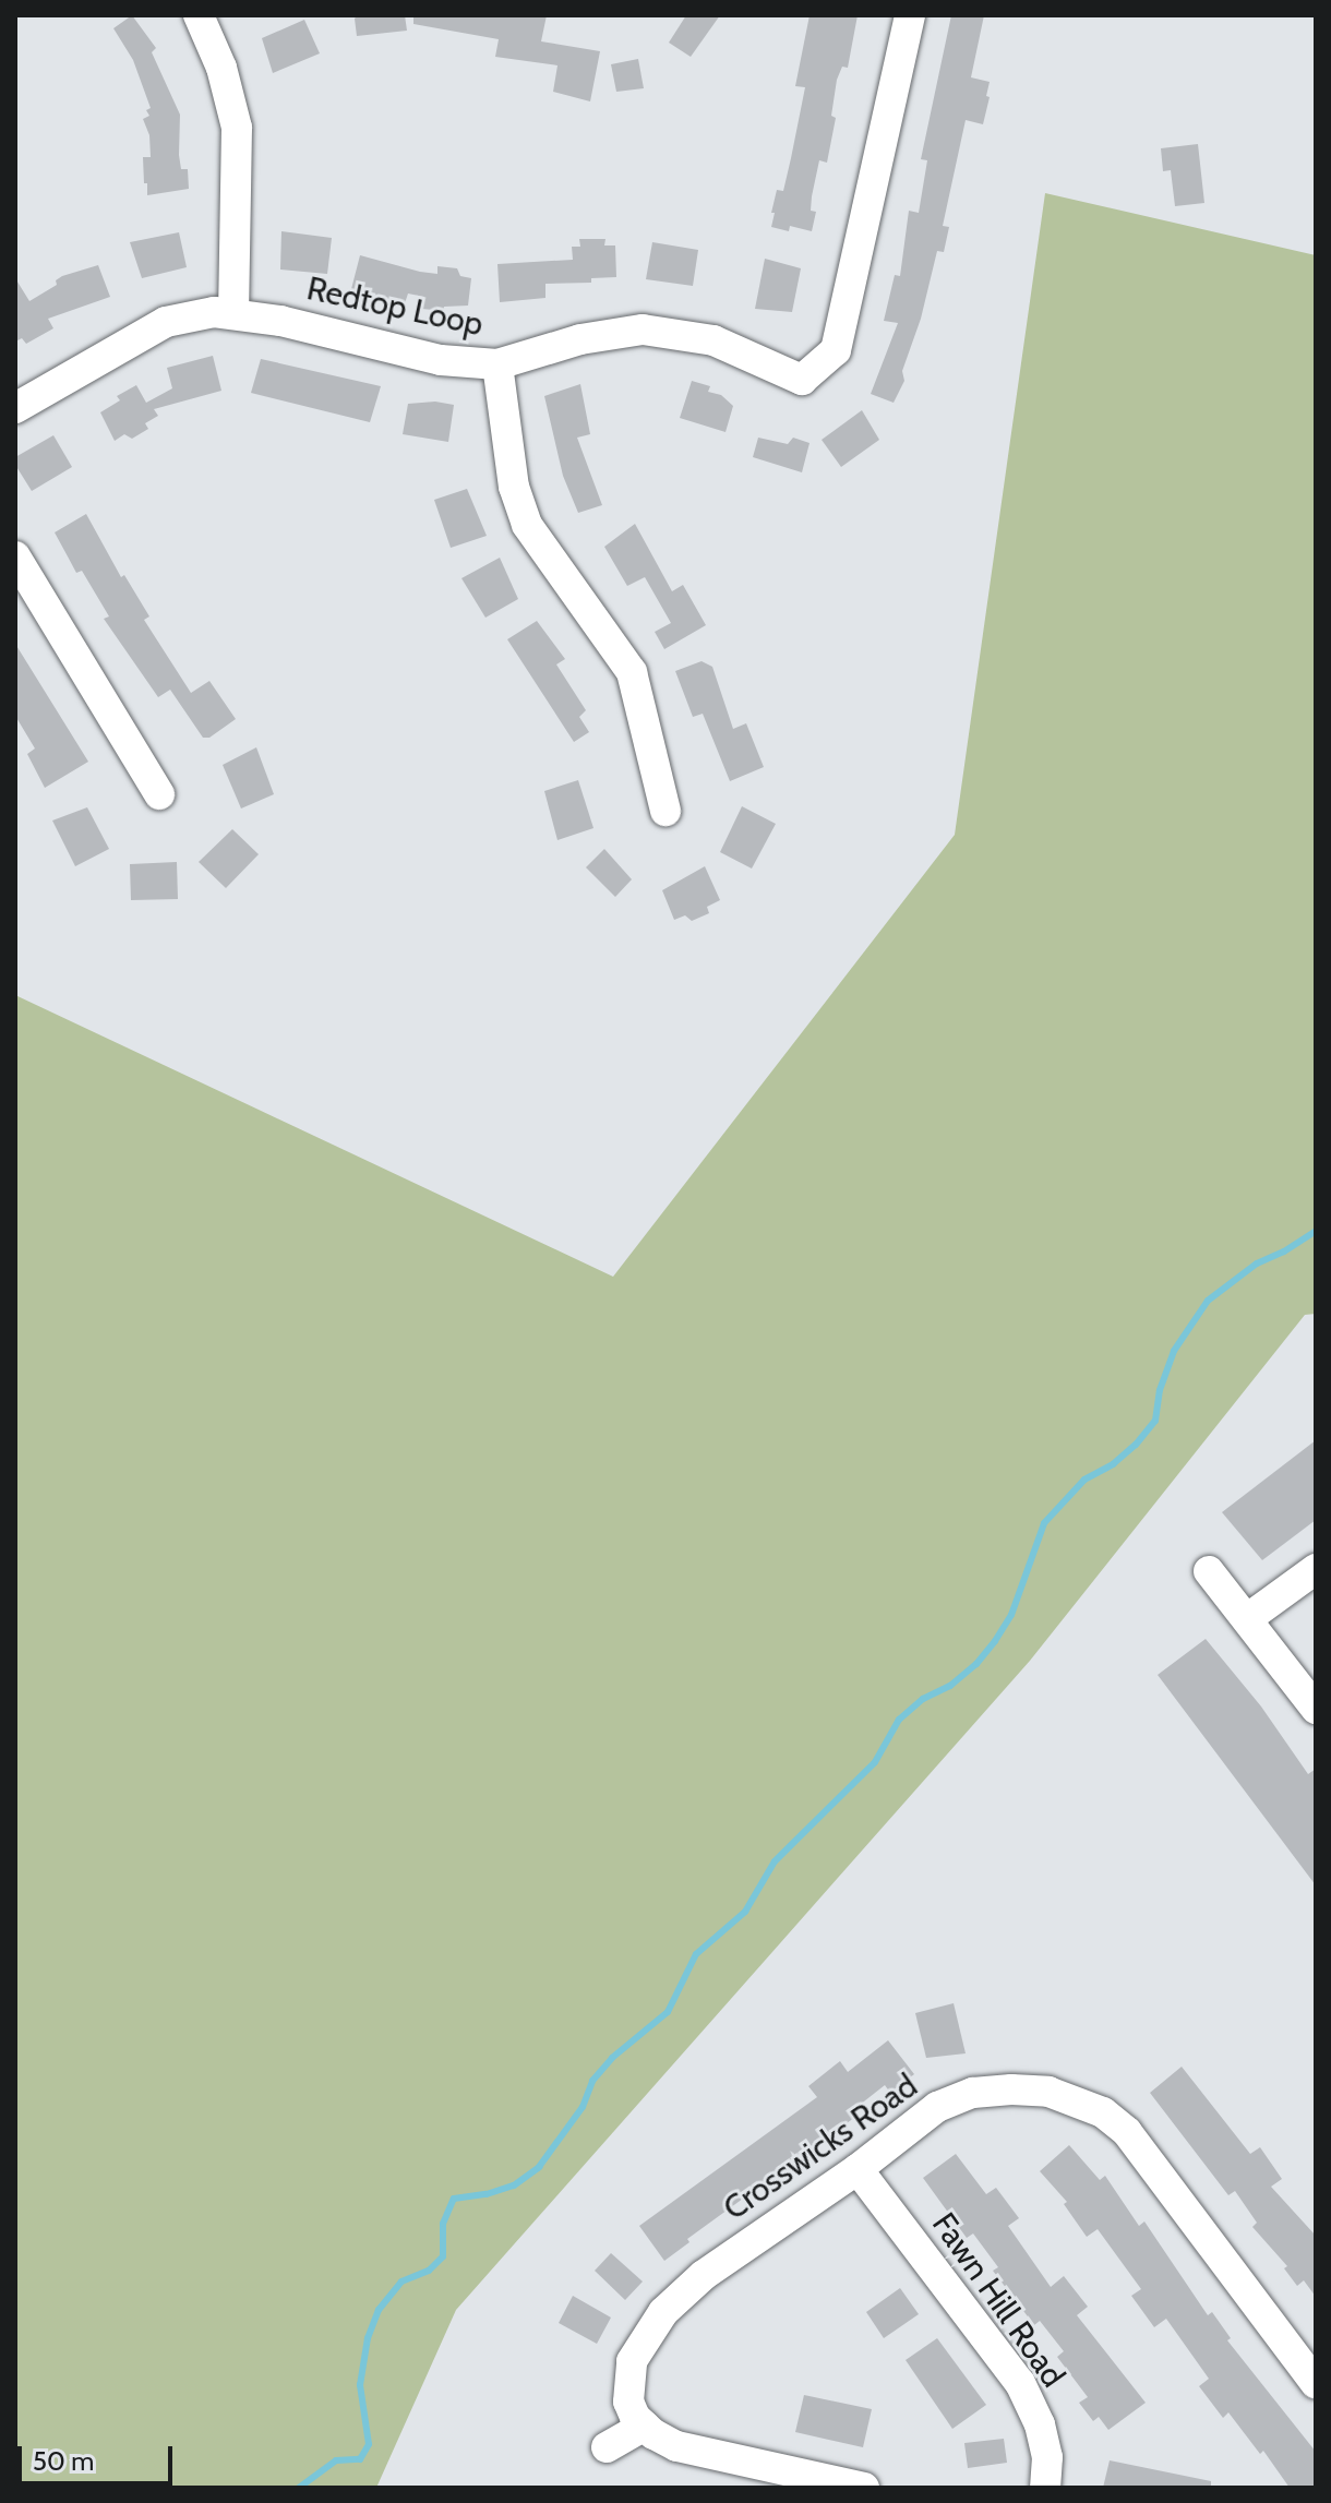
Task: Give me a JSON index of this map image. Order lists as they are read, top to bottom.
{
  "streets": {
    "street": ["Redtop Loop", "Crosswicks Road", "Fawn Hill Road"]
  },
  "crossings": [
    ["Crosswicks Road", "Fawn Hill Road"]
  ],
  "scale_bar": "50 m"
}
